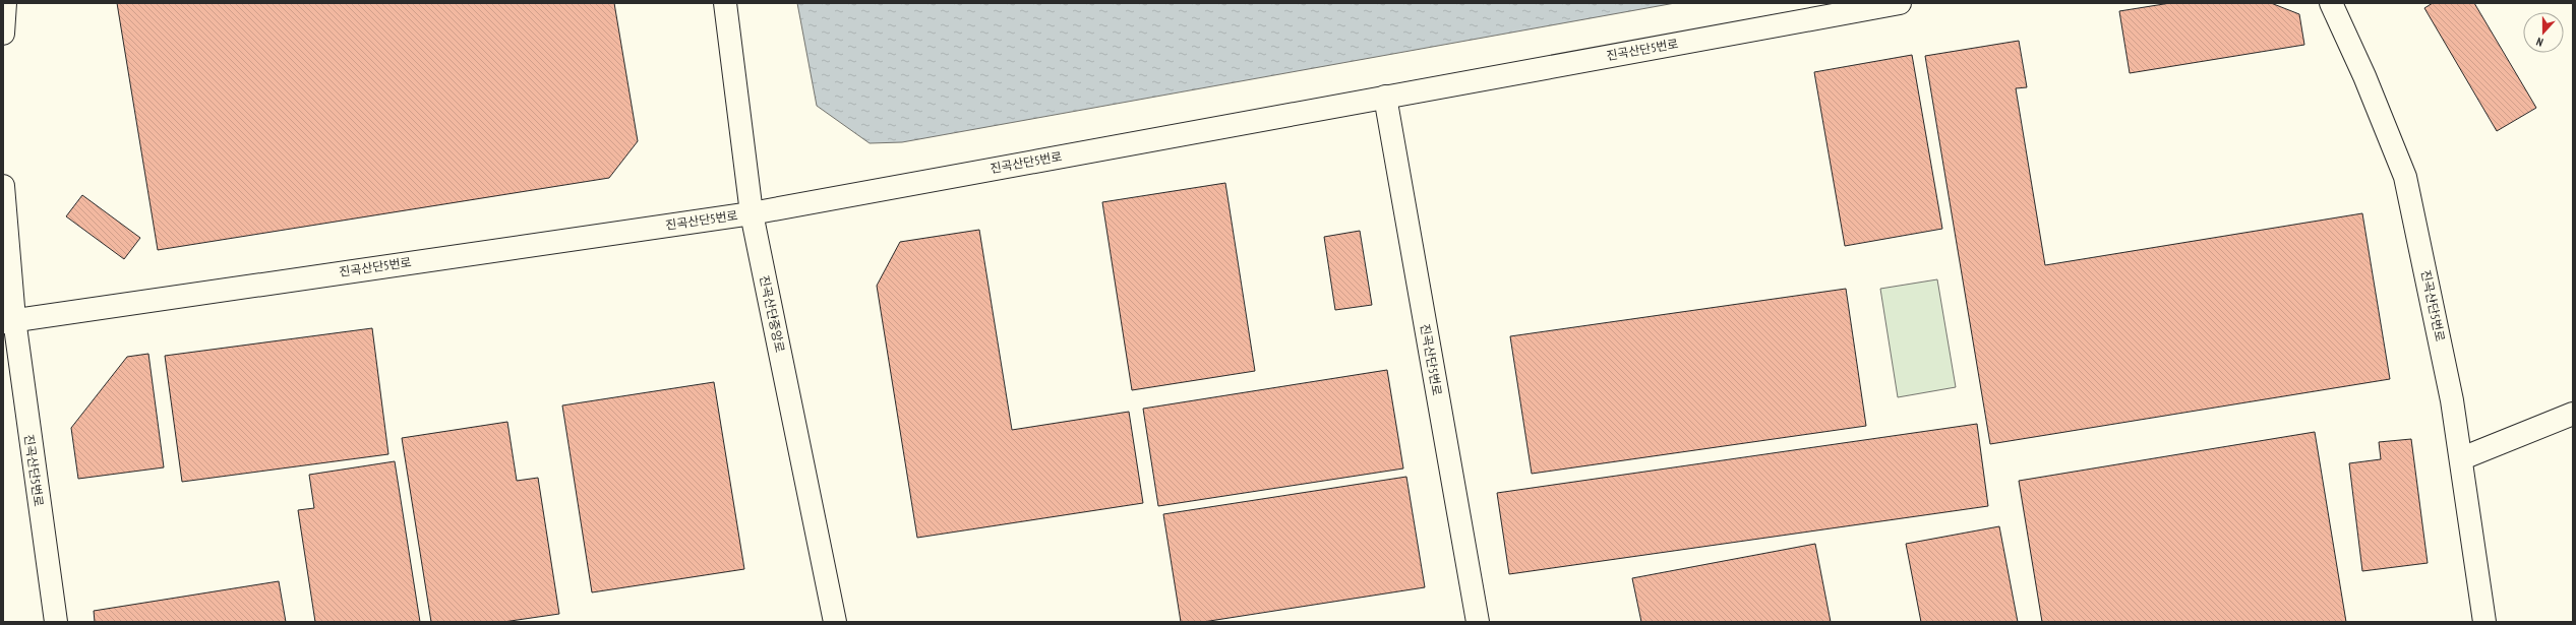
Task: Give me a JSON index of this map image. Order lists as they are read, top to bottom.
{
  "streets": {
    "street": ["진곡산단5번로", "진곡산단중앙로"]
  },
  "crossings": [
    ["진곡산단5번로", "진곡산단중앙로"]
  ],
  "north": "bottom"
}
